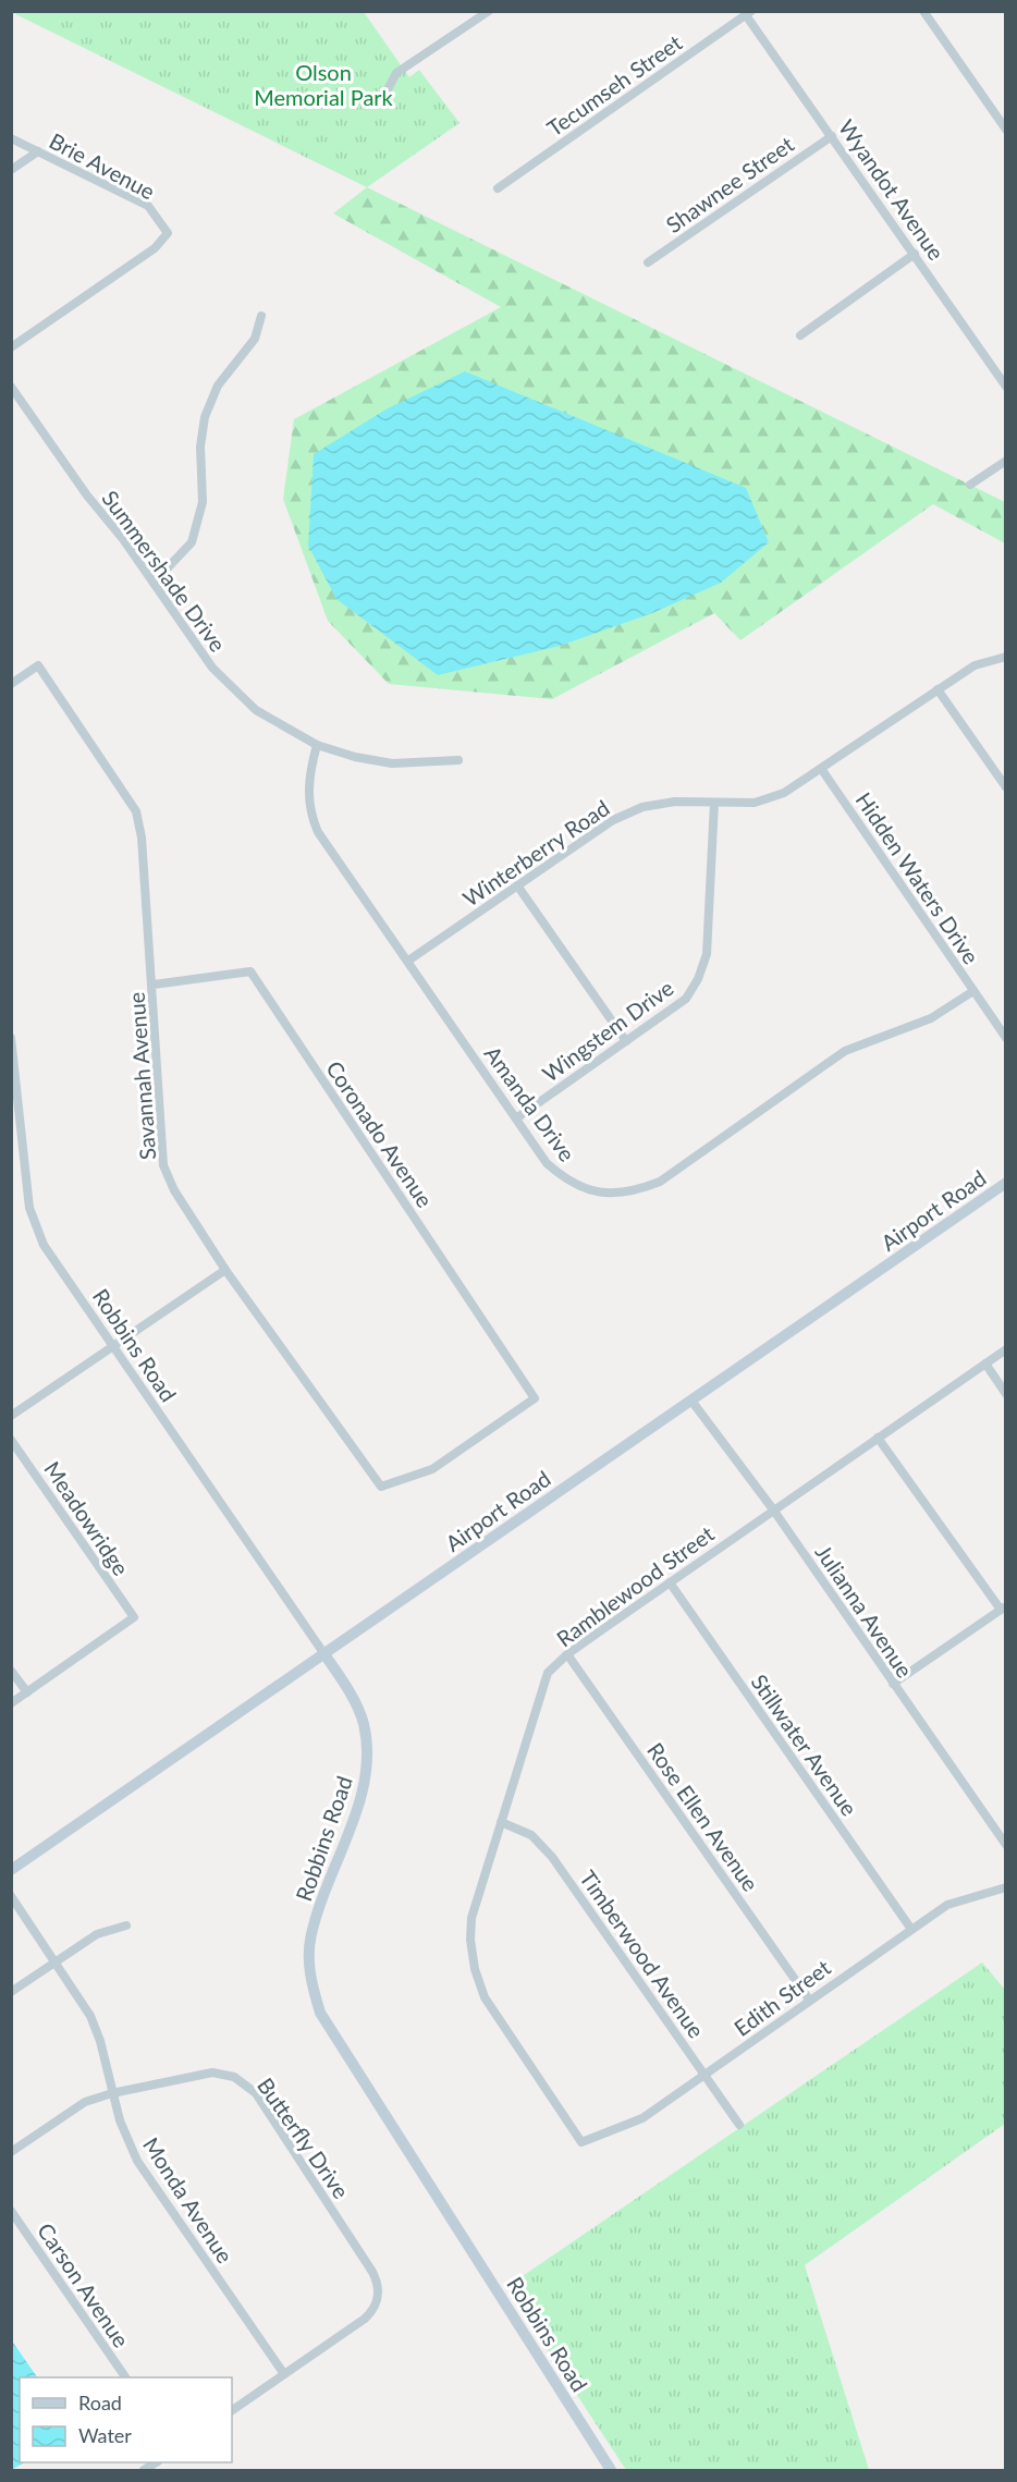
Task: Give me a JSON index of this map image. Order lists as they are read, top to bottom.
{
  "streets": {
    "main road": ["Airport Road", "Robbins Road"],
    "street": [
      "Tecumseh Street",
      "Brie Avenue",
      "Shawnee Street",
      "Wyandot Avenue",
      "Summershade Drive",
      "Winterberry Road",
      "Hidden Waters Drive",
      "Wingstem Drive",
      "Savannah Avenue",
      "Amanda Drive",
      "Coronado Avenue",
      "Meadowridge",
      "Ramblewood Street",
      "Julianna Avenue",
      "Stillwater Avenue",
      "Rose Ellen Avenue",
      "Timberwood Avenue",
      "Edith Street",
      "Butterfly Drive",
      "Monda Avenue",
      "Carson Avenue"
    ]
  },
  "crossings": [
    ["Tecumseh Street", "Wyandot Avenue"],
    ["Shawnee Street", "Wyandot Avenue"],
    ["Summershade Drive", "Amanda Drive"],
    ["Winterberry Road", "Hidden Waters Drive"],
    ["Winterberry Road", "Wingstem Drive"],
    ["Winterberry Road", "Amanda Drive"],
    ["Hidden Waters Drive", "Amanda Drive"],
    ["Wingstem Drive", "Amanda Drive"],
    ["Savannah Avenue", "Coronado Avenue"],
    ["Airport Road", "Robbins Road"],
    ["Airport Road", "Julianna Avenue"],
    ["Ramblewood Street", "Julianna Avenue"],
    ["Ramblewood Street", "Stillwater Avenue"],
    ["Ramblewood Street", "Rose Ellen Avenue"],
    ["Ramblewood Street", "Timberwood Avenue"],
    ["Ramblewood Street", "Edith Street"],
    ["Stillwater Avenue", "Edith Street"],
    ["Rose Ellen Avenue", "Edith Street"],
    ["Timberwood Avenue", "Edith Street"],
    ["Butterfly Drive", "Monda Avenue"]
  ],
  "parks": ["Olson Memorial Park"],
  "legend": ["Road", "Water"]
}
